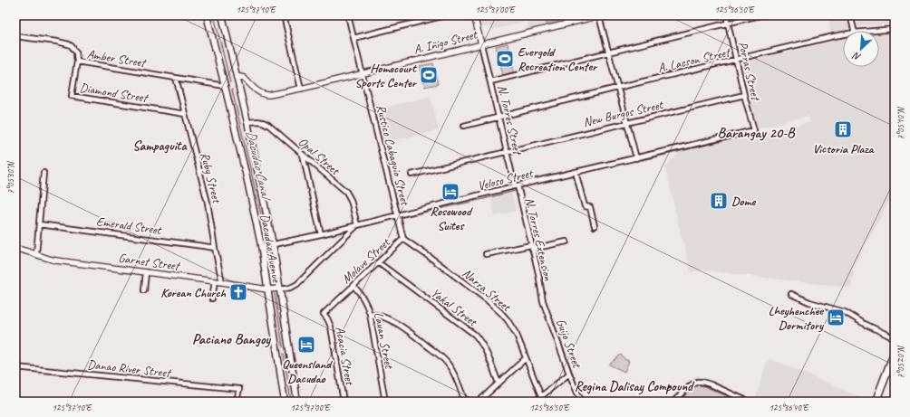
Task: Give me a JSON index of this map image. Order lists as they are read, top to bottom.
{
  "streets": {
    "main road": ["Dacudao Avenue"],
    "street": [
      "A. Iñigo Street",
      "Amber Street",
      "A. Lacson Street",
      "Porras Street",
      "Diamond Street",
      "New Burgos Street",
      "N. Torres Street",
      "Rustico Cabaguio Street",
      "Opal Street",
      "Ruby Street",
      "Veloso Street",
      "Emerald Street",
      "N. Torres Extension",
      "Molave Street",
      "Garnet Street",
      "Narra Street",
      "Yakal Street",
      "Lauan Street",
      "Guijo Street",
      "Acacia Street",
      "Danao River Street"
    ]
  },
  "crossings": [
    ["A. Iñigo Street", "N. Torres Street"],
    ["A. Iñigo Street", "Rustico Cabaguio Street"],
    ["A. Iñigo Street", "Dacudao Avenue"],
    ["Amber Street", "Diamond Street"],
    ["Amber Street", "Ruby Street"],
    ["Amber Street", "Dacudao Avenue"],
    ["A. Lacson Street", "Porras Street"],
    ["A. Lacson Street", "N. Torres Street"],
    ["Porras Street", "New Burgos Street"],
    ["Porras Street", "Veloso Street"],
    ["Diamond Street", "Ruby Street"],
    ["New Burgos Street", "N. Torres Street"],
    ["N. Torres Street", "Veloso Street"],
    ["N. Torres Street", "N. Torres Extension"],
    ["Rustico Cabaguio Street", "Veloso Street"],
    ["Rustico Cabaguio Street", "Molave Street"],
    ["Opal Street", "Veloso Street"],
    ["Opal Street", "Dacudao Avenue"],
    ["Ruby Street", "Emerald Street"],
    ["Ruby Street", "Garnet Street"],
    ["Veloso Street", "N. Torres Extension"],
    ["Veloso Street", "Dacudao Avenue"],
    ["Veloso Street", "Molave Street"],
    ["N. Torres Extension", "Guijo Street"],
    ["Dacudao Avenue", "Garnet Street"],
    ["Molave Street", "Narra Street"],
    ["Molave Street", "Yakal Street"],
    ["Molave Street", "Lauan Street"],
    ["Molave Street", "Acacia Street"]
  ],
  "districts": [
    "Barangay 20-B",
    "Sampaguita",
    "Paciano Bangoy",
    "Regina Dalisay Compound"
  ],
  "water": ["Dacudao Canal"],
  "places": {
    "sports": ["Evergold Recreation Center", "Homecourt Sports Center"],
    "building": ["Victoria Plaza", "Dome"],
    "hotel": ["Rosewood Suites", "Lheyhenchee Dormitory", "Queensland Dacudao"],
    "church": ["Korean Church"]
  },
  "north": "bottom left",
  "coordinates": [
    "125°37'10\"E",
    "125°37'00\"E",
    "125°36'50\"E",
    "7°05'10\"N",
    "7°05'30\"N",
    "7°05'20\"N",
    "125°36'40\"E"
  ]
}
